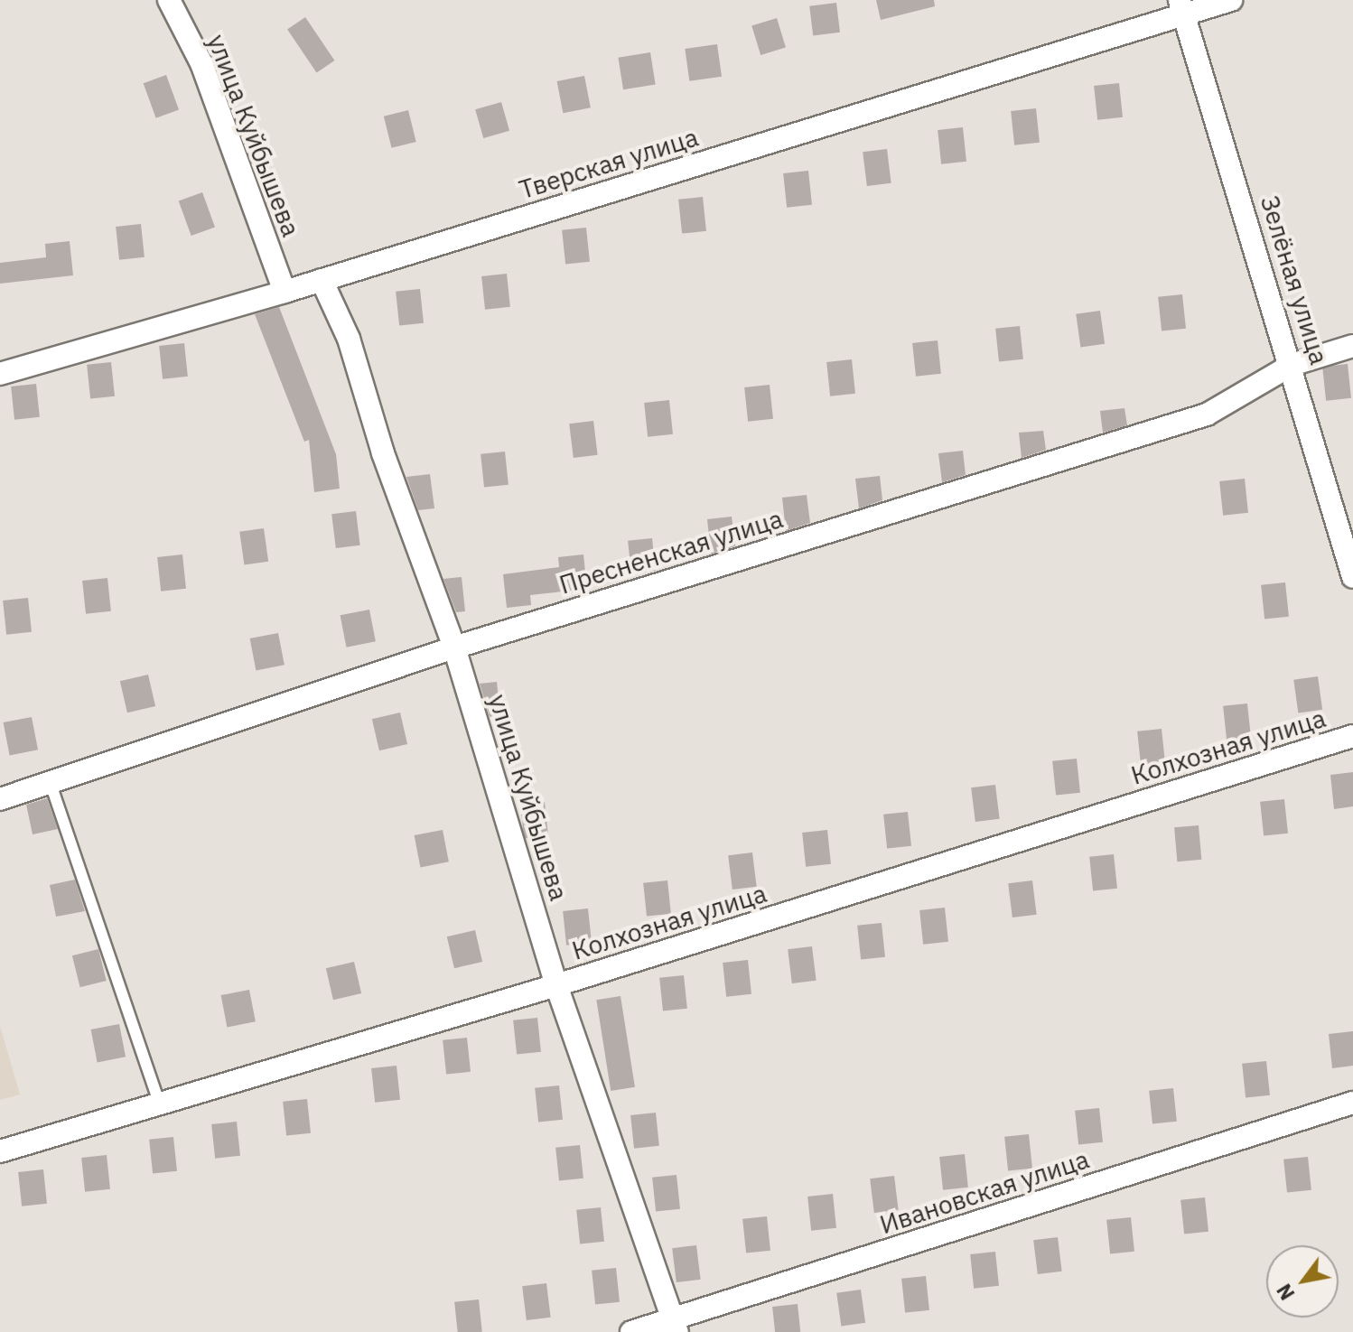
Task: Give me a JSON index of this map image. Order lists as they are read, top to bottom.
{
  "streets": {
    "street": [
      "улица Куйбышева",
      "Тверская улица",
      "Зелёная улица",
      "Пресненская улица",
      "Колхозная улица",
      "Ивановская улица"
    ]
  },
  "crossings": [
    ["улица Куйбышева", "Тверская улица"],
    ["улица Куйбышева", "Пресненская улица"],
    ["улица Куйбышева", "Колхозная улица"],
    ["улица Куйбышева", "Ивановская улица"],
    ["Тверская улица", "Зелёная улица"],
    ["Зелёная улица", "Пресненская улица"]
  ],
  "north": "bottom left"
}
